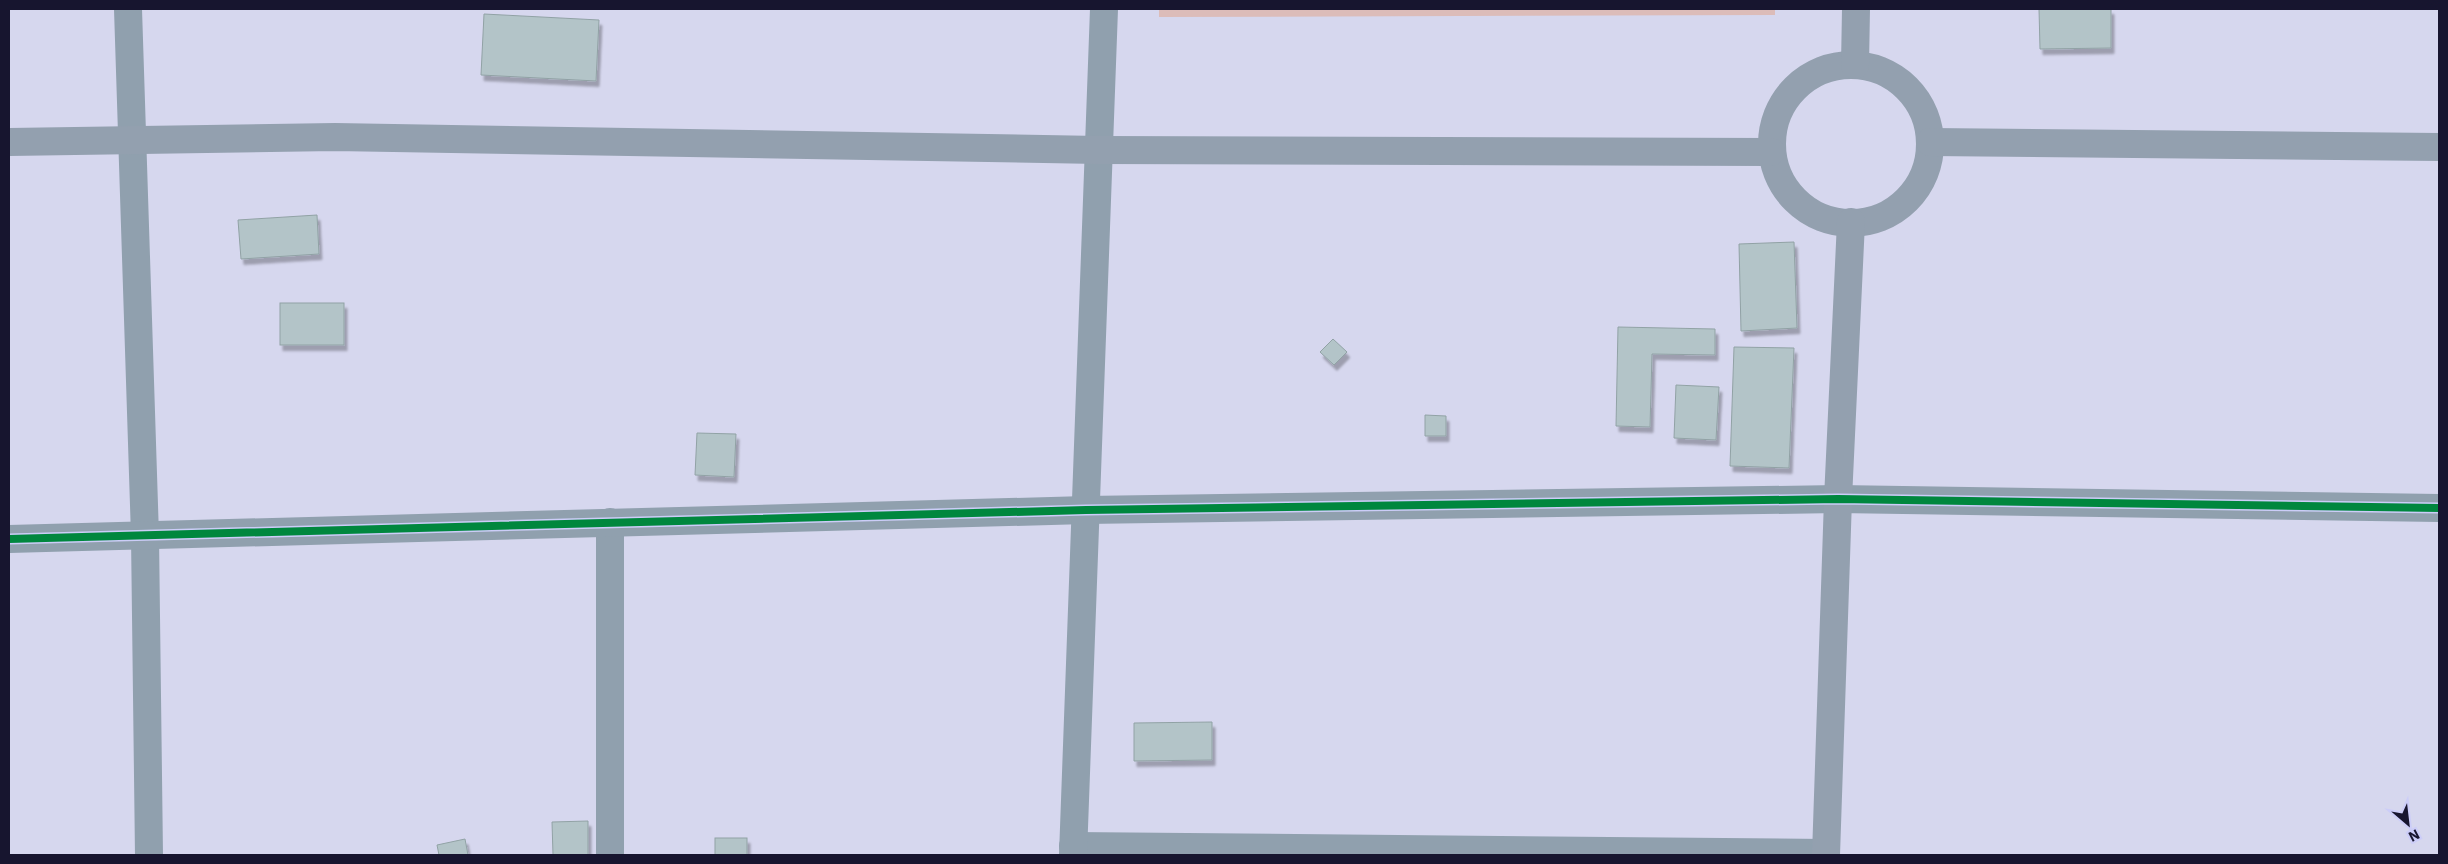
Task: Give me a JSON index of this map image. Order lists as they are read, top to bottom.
{
  "north": "bottom right"
}
